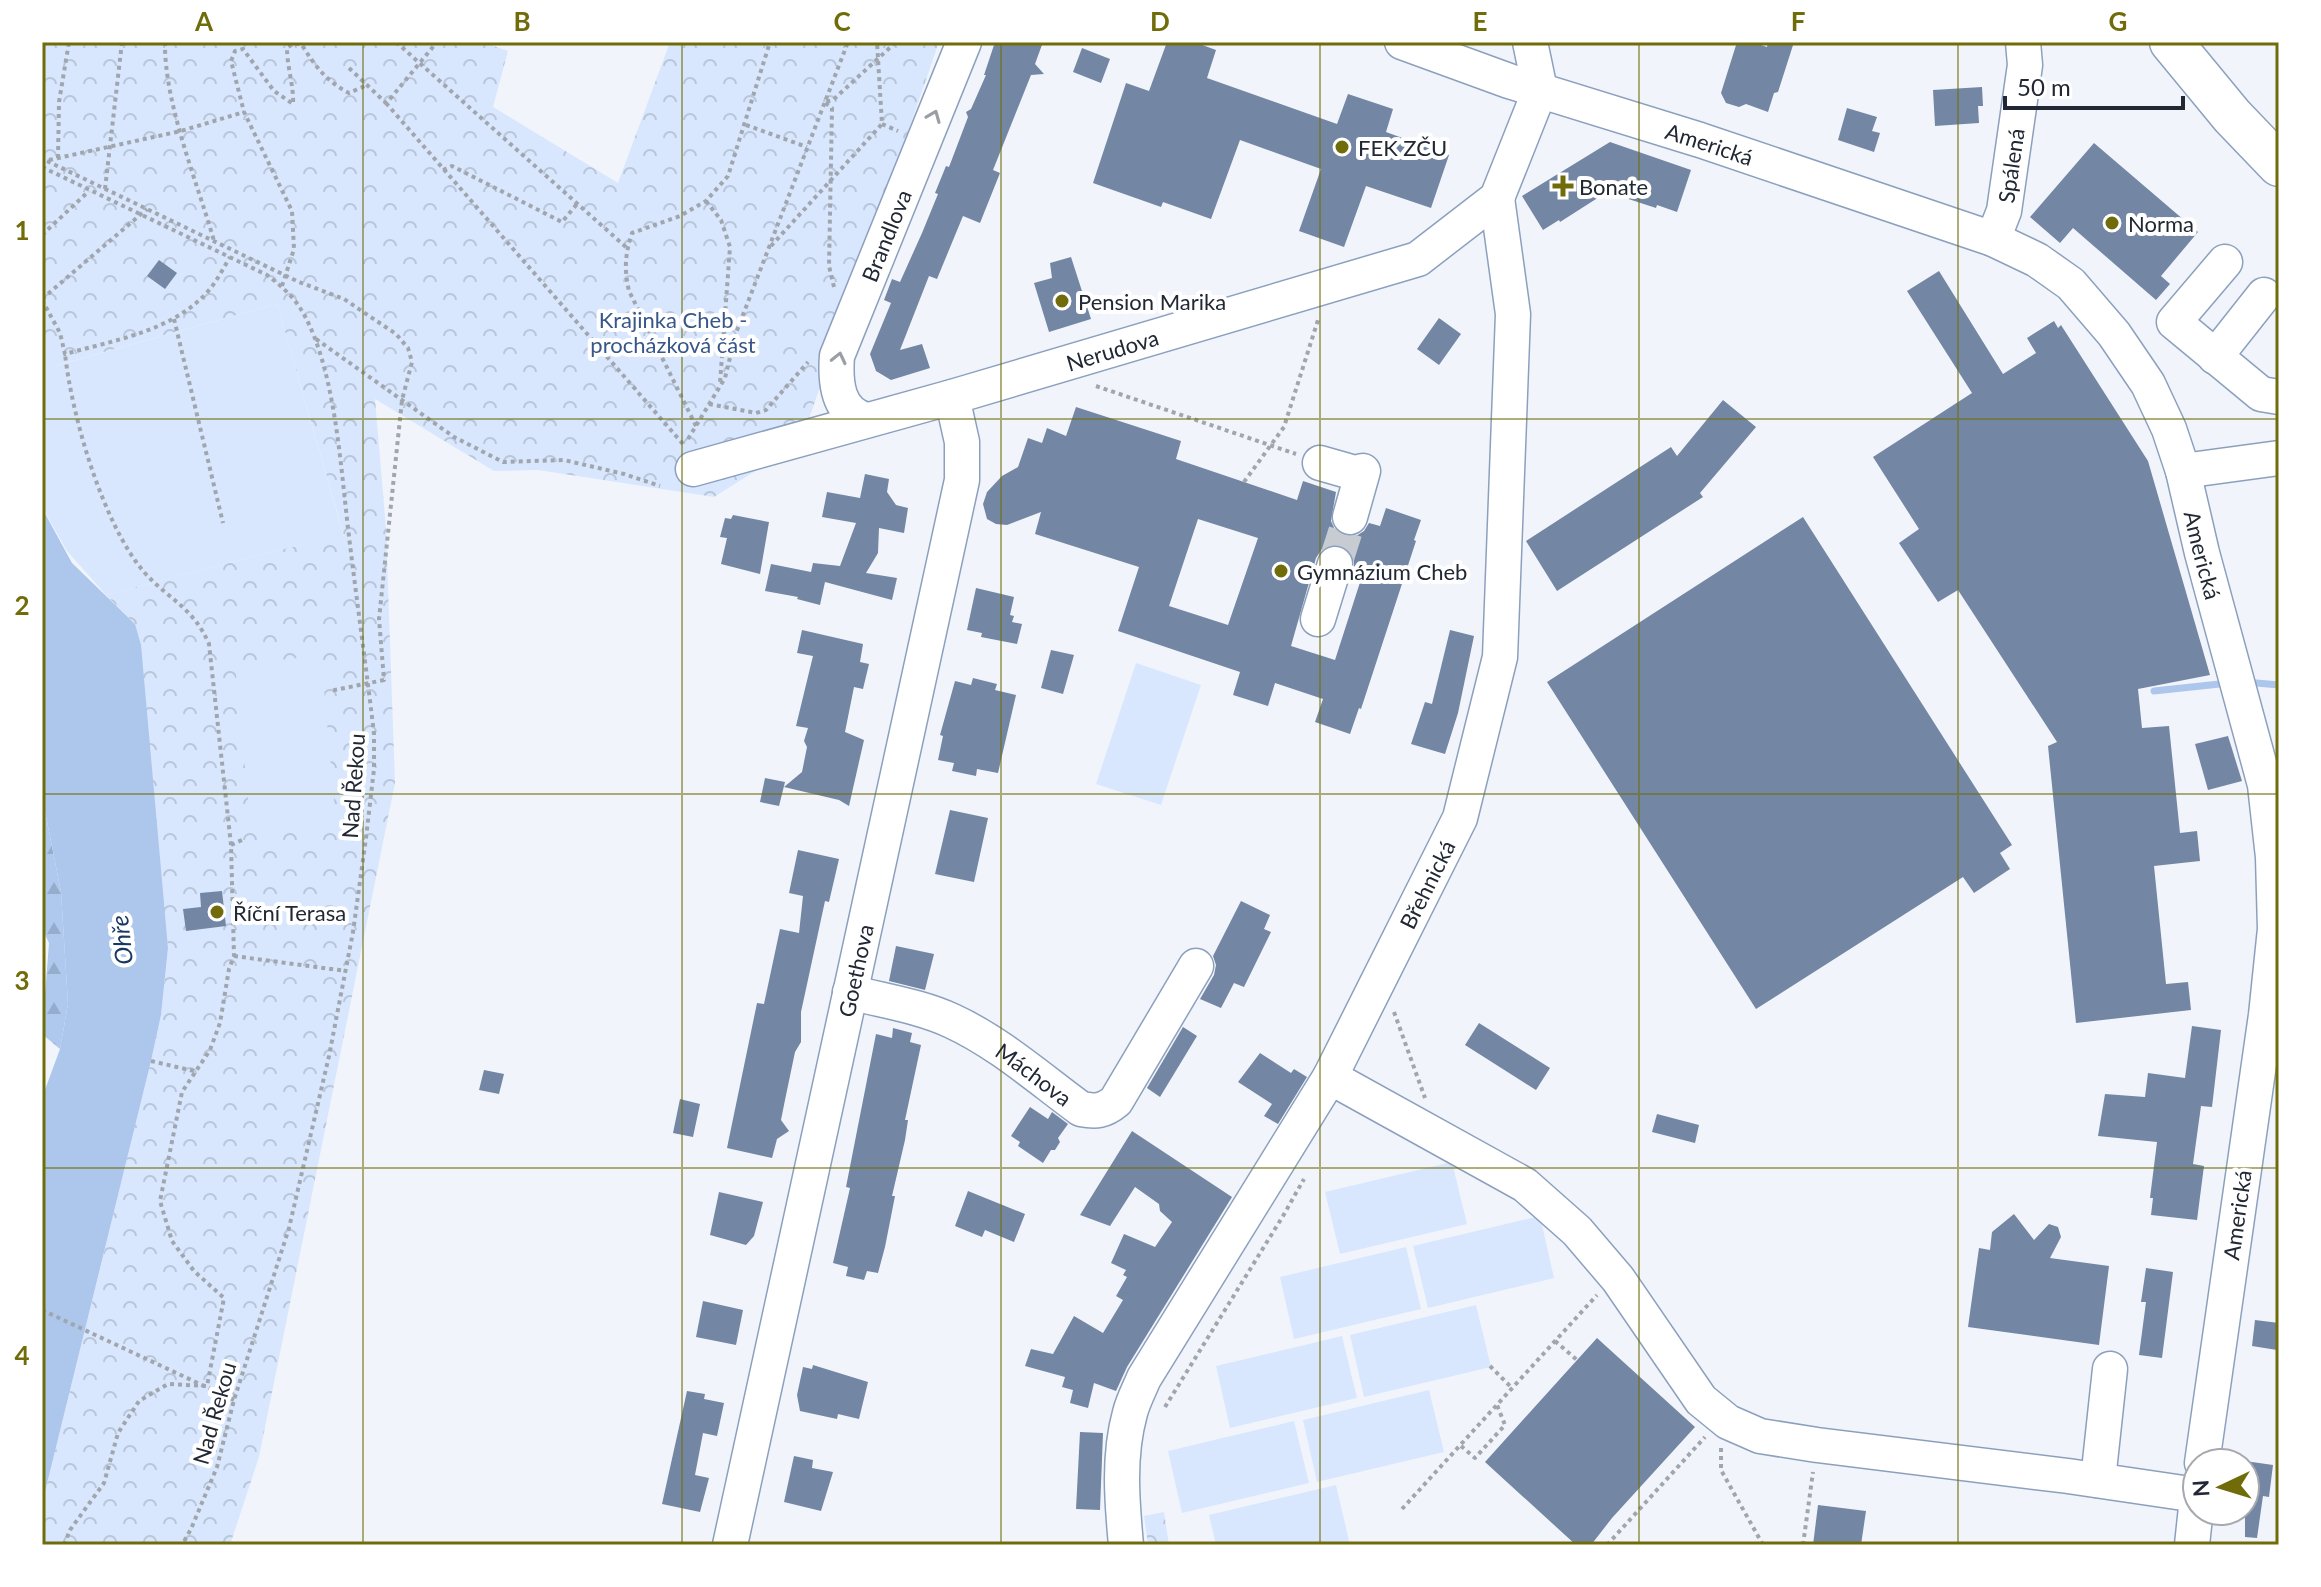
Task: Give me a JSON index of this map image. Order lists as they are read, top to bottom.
{
  "streets": {
    "street": [
      "Americká",
      "Spálená",
      "Brandlova",
      "Nerudova",
      "Břehnická",
      "Goethova",
      "Máchova"
    ],
    "path": ["Nad Řekou"]
  },
  "crossings": [
    ["Americká", "Spálená"],
    ["Brandlova", "Nerudova"],
    ["Nerudova", "Břehnická"],
    ["Nerudova", "Goethova"],
    ["Goethova", "Máchova"]
  ],
  "one_way": ["Brandlova"],
  "water": ["Ohře"],
  "parks": ["Krajinka Cheb - procházková část"],
  "places": {
    "other": [
      "FEK ZČU",
      "Norma",
      "Pension Marika",
      "Gymnázium Cheb",
      "Říční Terasa"
    ],
    "health": ["Bonate"]
  },
  "scale_bar": "50 m",
  "north": "left",
  "grid": {
    "columns": [
      "A",
      "B",
      "C",
      "D",
      "E",
      "F",
      "G"
    ],
    "rows": [
      "1",
      "2",
      "3",
      "4"
    ]
  }
}
